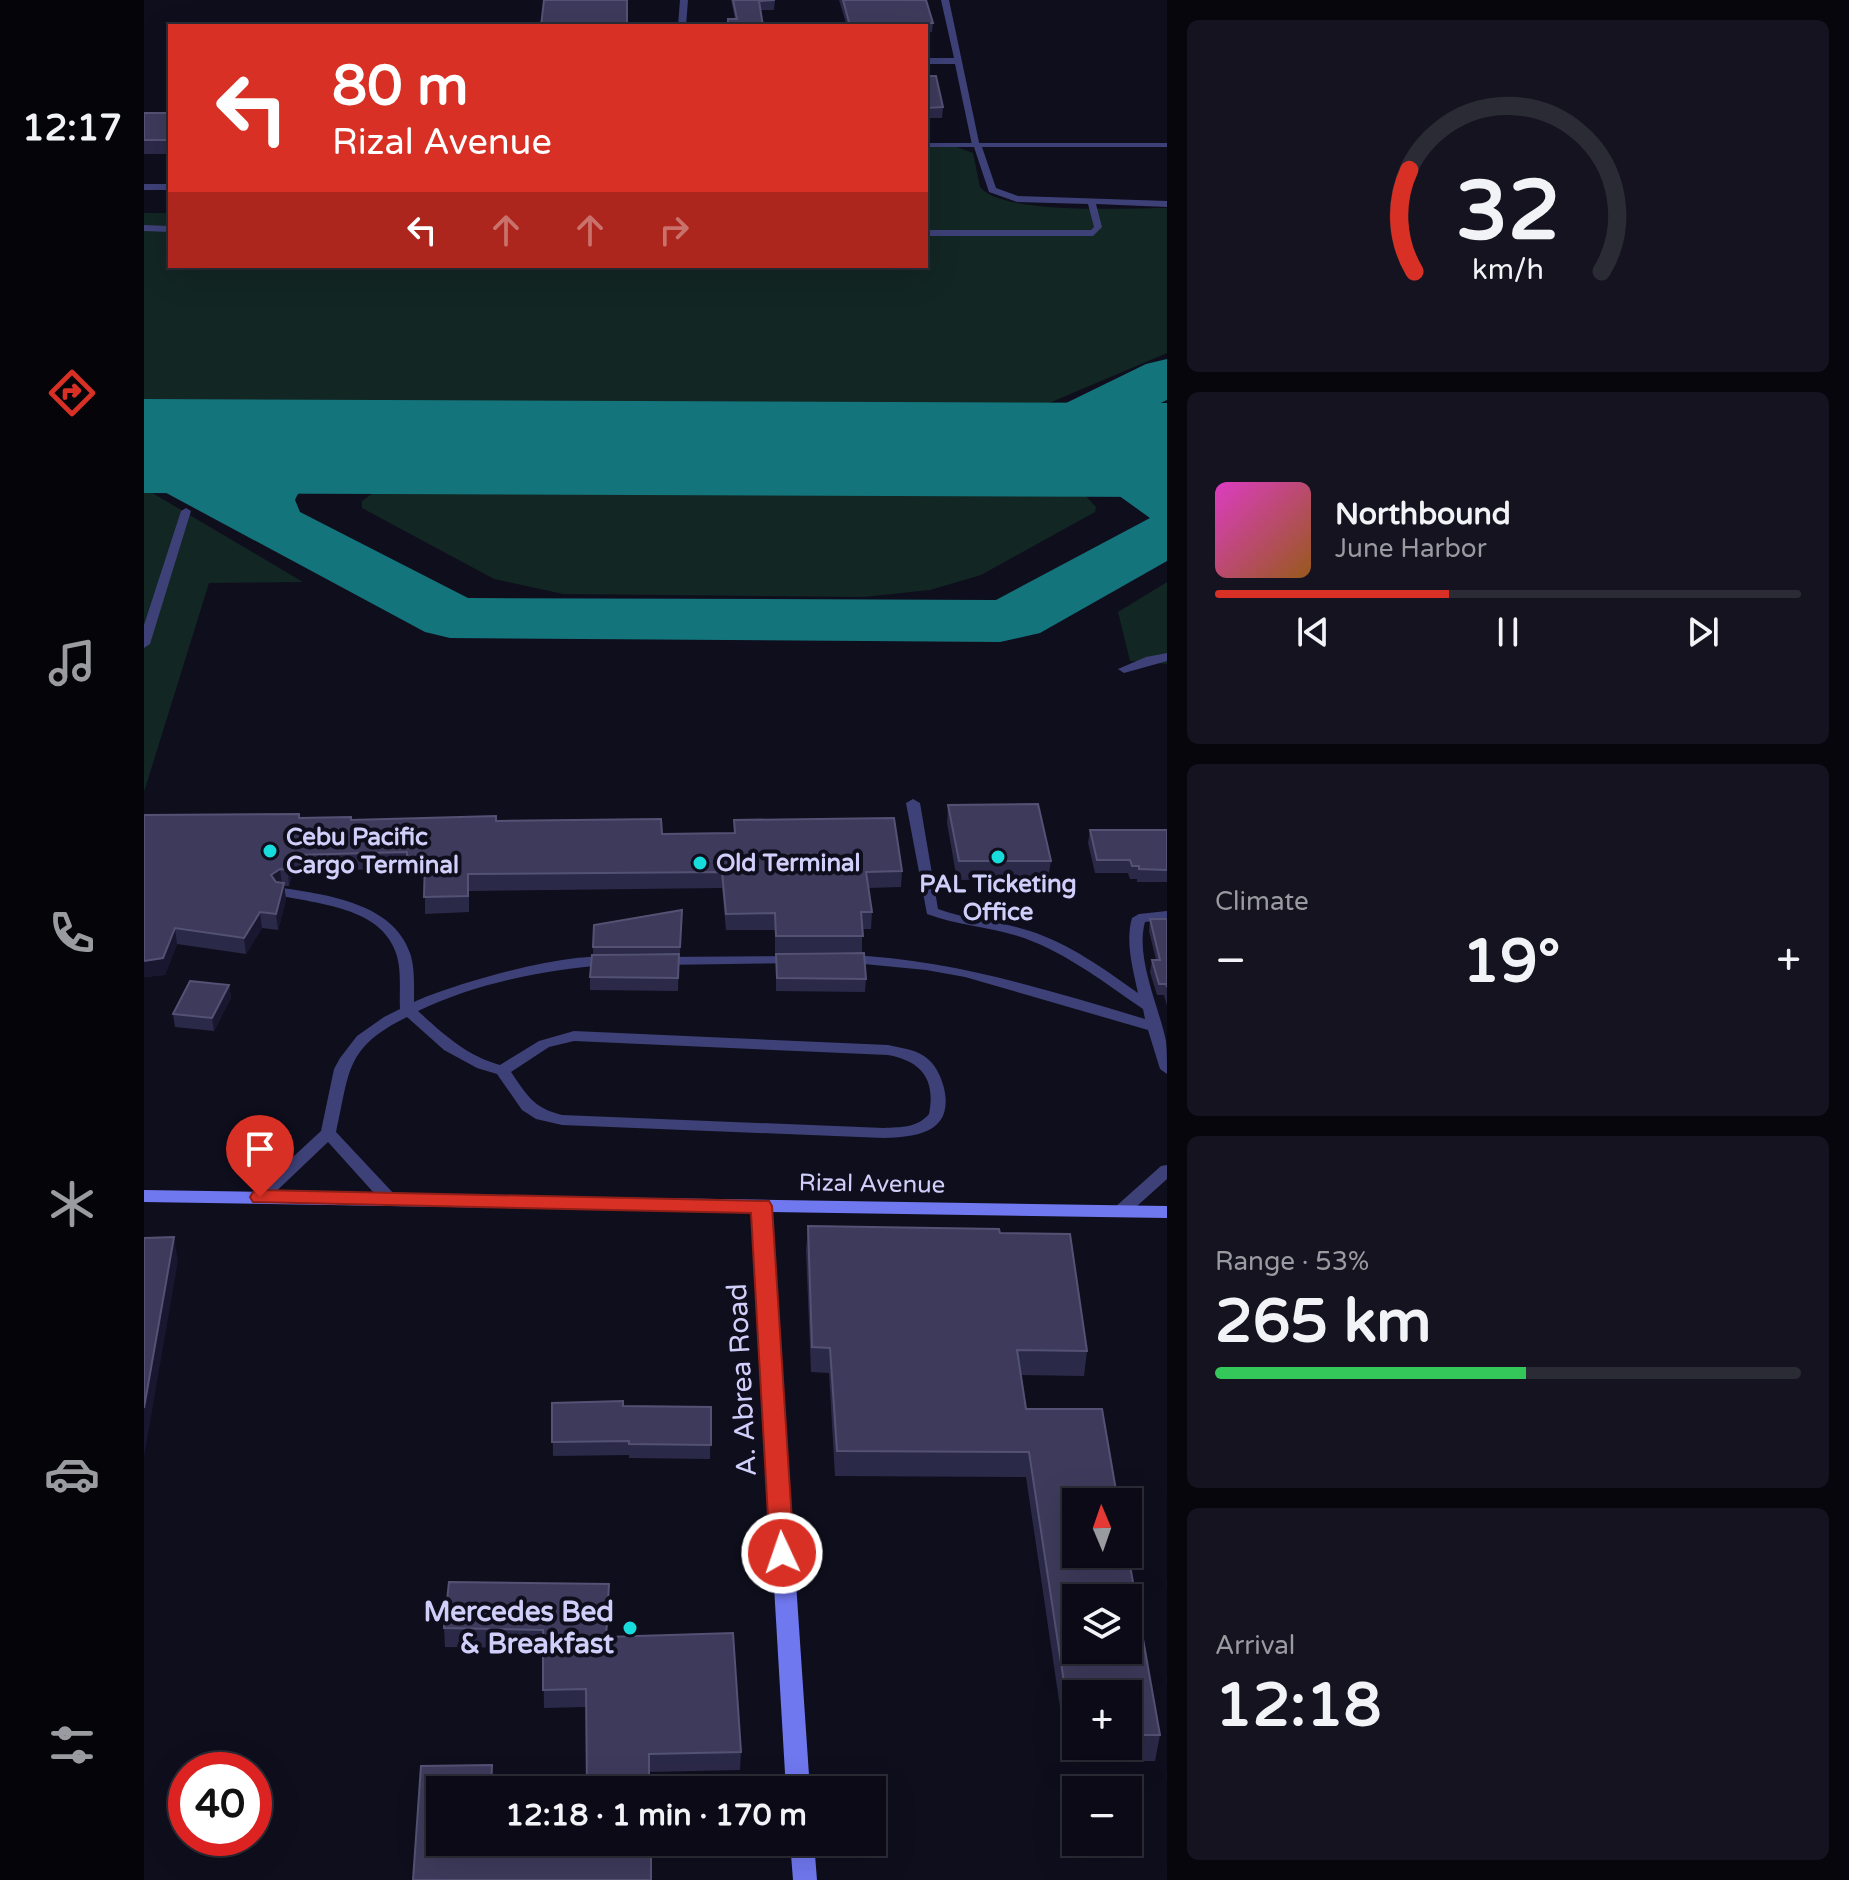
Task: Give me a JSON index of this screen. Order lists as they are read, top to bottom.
{
  "streets": {
    "street": ["Rizal Avenue", "A. Abrea Road"]
  },
  "crossings": [
    ["Rizal Avenue", "A. Abrea Road"]
  ],
  "places": [
    "Cebu Pacific Cargo Terminal",
    "PAL Ticketing Office",
    "Old Terminal",
    "Mercedes Bed & Breakfast"
  ],
  "north": "top",
  "page": {
    "tabs": "12:17",
    "turn": ["80 m", "Rizal Avenue"],
    "song": ["Northbound", "June Harbor"],
    "tile": [
      "Climate",
      ["Range · 53%", "265 km"],
      ["Arrival", "12:18"]
    ],
    "heat": ["−", "19°", "+"],
    "map_buttons": ["+", "−"],
    "limit": "40",
    "trip": "12:18 · 1 min · 170 m",
    "gauge": ["32", "km/h"]
  }
}
